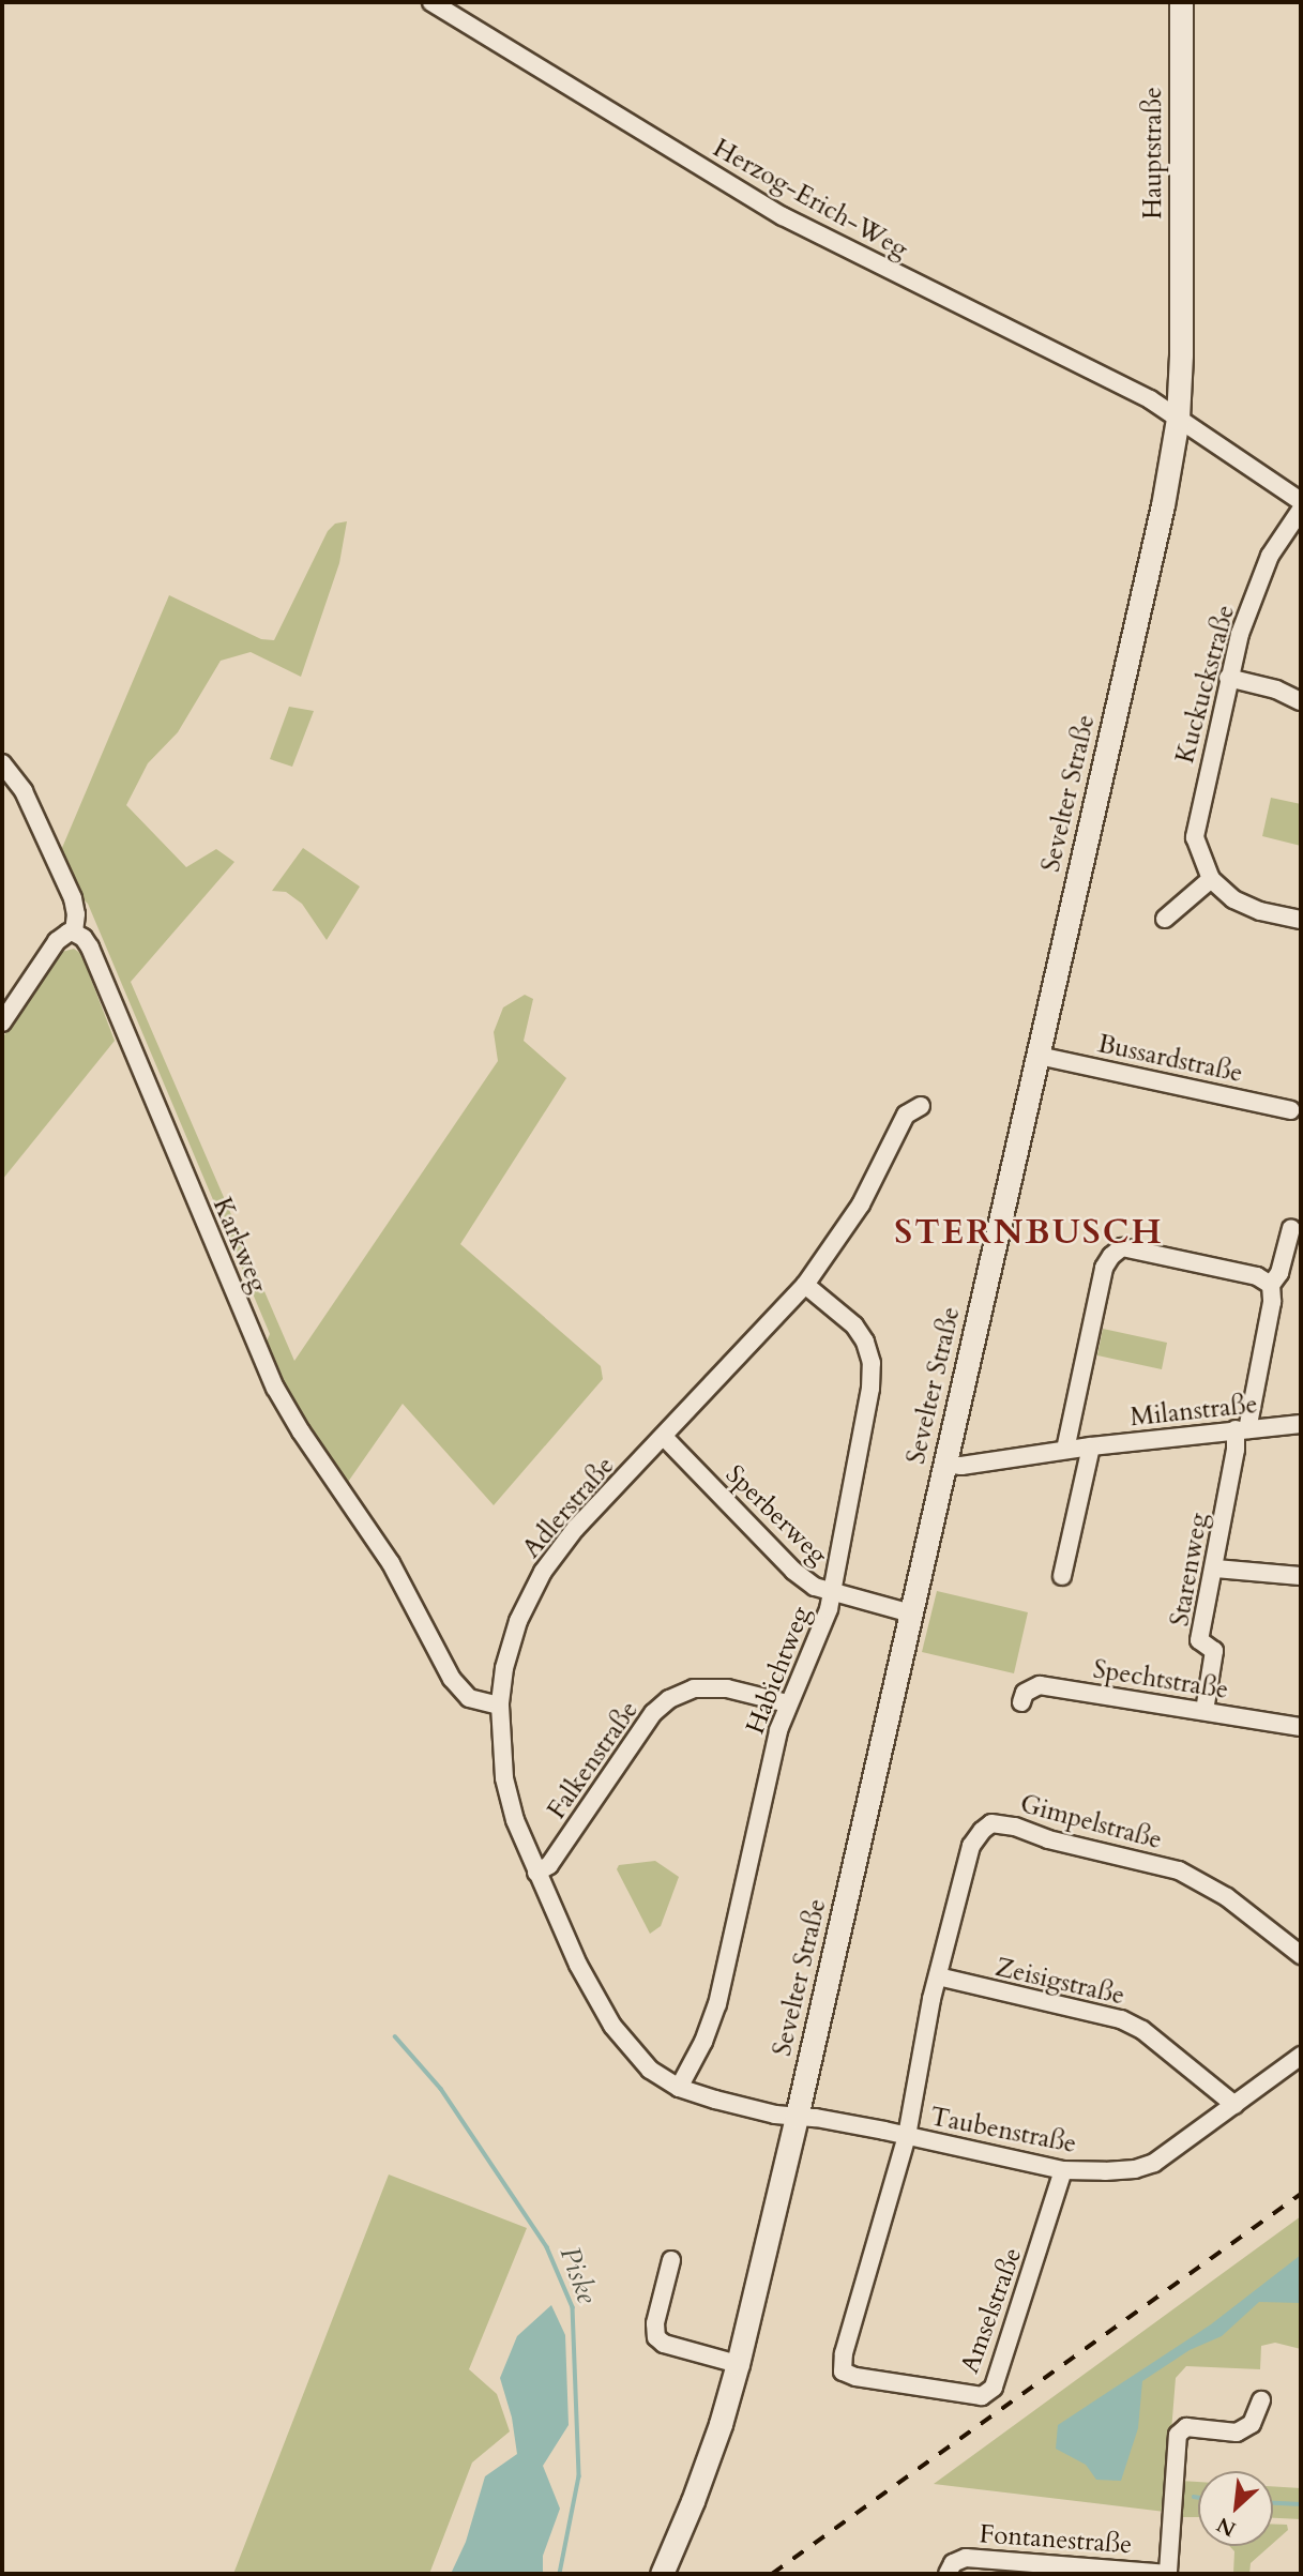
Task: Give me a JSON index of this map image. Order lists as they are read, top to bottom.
{
  "streets": {
    "street": [
      "Hauptstraße",
      "Herzog-Erich-Weg",
      "Kuckuckstraße",
      "Sevelter Straße",
      "Bussardstraße",
      "Karkweg",
      "Milanstraße",
      "Adlerstraße",
      "Sperberweg",
      "Starenweg",
      "Habichtweg",
      "Spechtstraße",
      "Falkenstraße",
      "Gimpelstraße",
      "Zeisigstraße",
      "Taubenstraße",
      "Amselstraße",
      "Fontanestraße"
    ]
  },
  "crossings": [
    ["Hauptstraße", "Herzog-Erich-Weg"],
    ["Hauptstraße", "Sevelter Straße"],
    ["Herzog-Erich-Weg", "Sevelter Straße"],
    ["Sevelter Straße", "Bussardstraße"],
    ["Sevelter Straße", "Milanstraße"],
    ["Sevelter Straße", "Adlerstraße"],
    ["Sevelter Straße", "Sperberweg"],
    ["Sevelter Straße", "Taubenstraße"],
    ["Karkweg", "Adlerstraße"],
    ["Milanstraße", "Starenweg"],
    ["Adlerstraße", "Sperberweg"],
    ["Adlerstraße", "Habichtweg"],
    ["Adlerstraße", "Falkenstraße"],
    ["Adlerstraße", "Taubenstraße"],
    ["Sperberweg", "Habichtweg"],
    ["Starenweg", "Spechtstraße"],
    ["Habichtweg", "Falkenstraße"],
    ["Gimpelstraße", "Zeisigstraße"],
    ["Gimpelstraße", "Taubenstraße"],
    ["Gimpelstraße", "Amselstraße"],
    ["Zeisigstraße", "Taubenstraße"],
    ["Taubenstraße", "Amselstraße"]
  ],
  "districts": ["STERNBUSCH"],
  "water": ["Piske"],
  "north": "bottom left"
}
